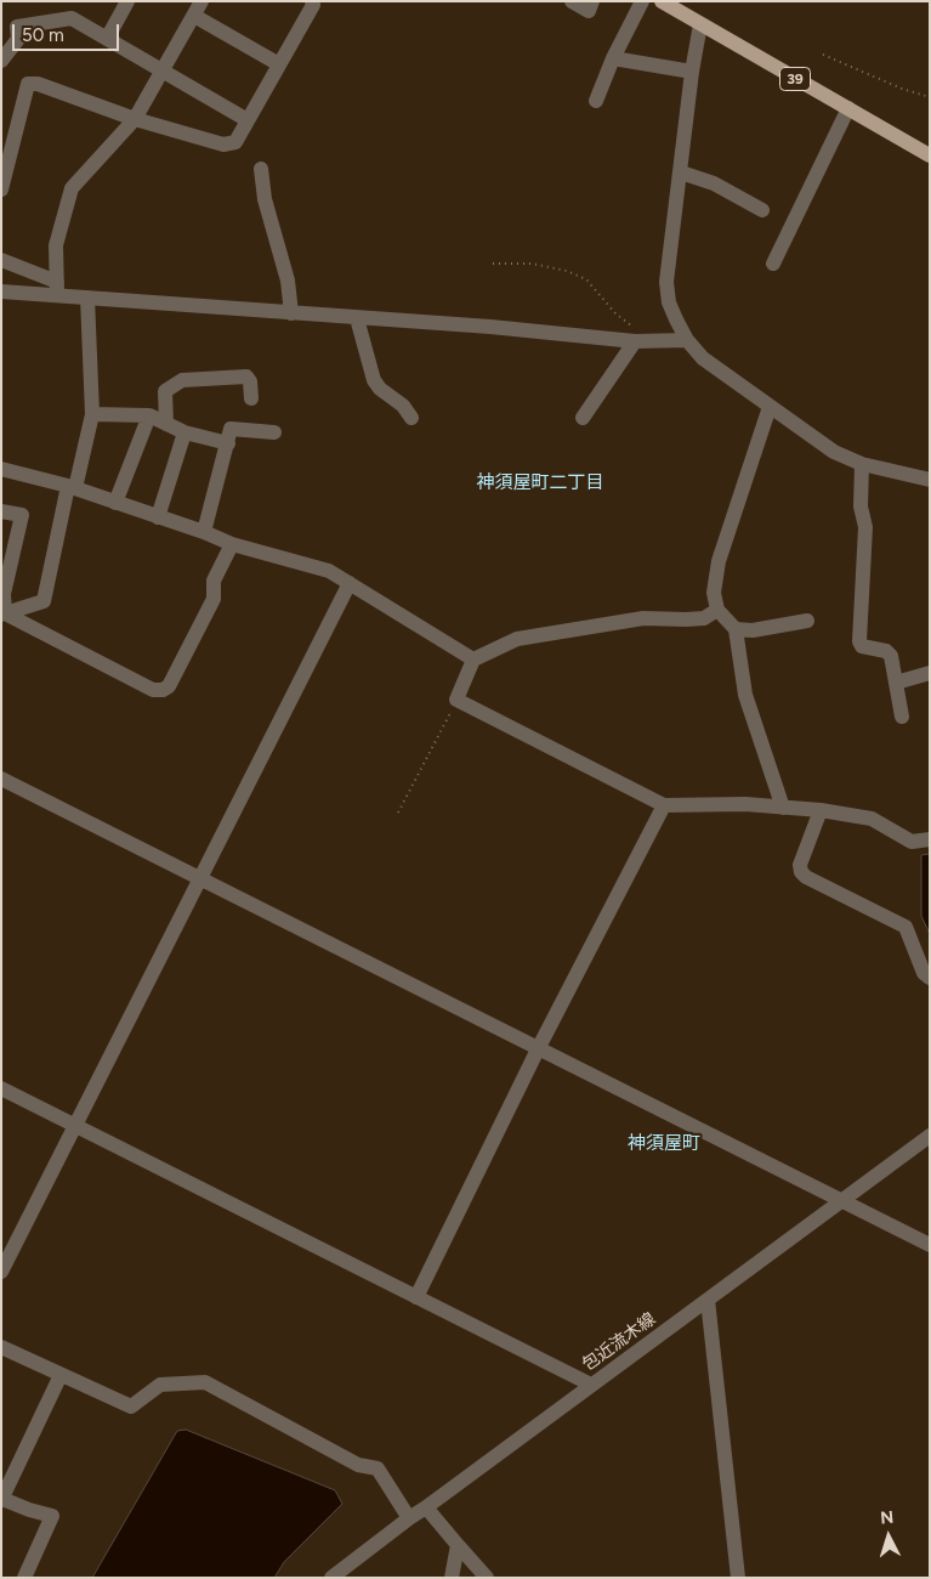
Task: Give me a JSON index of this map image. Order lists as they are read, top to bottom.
{
  "streets": {
    "main road": ["39"],
    "street": ["包近流木線"]
  },
  "districts": ["神須屋町二丁目", "神須屋町"],
  "scale_bar": "50 m",
  "north": "top"
}
